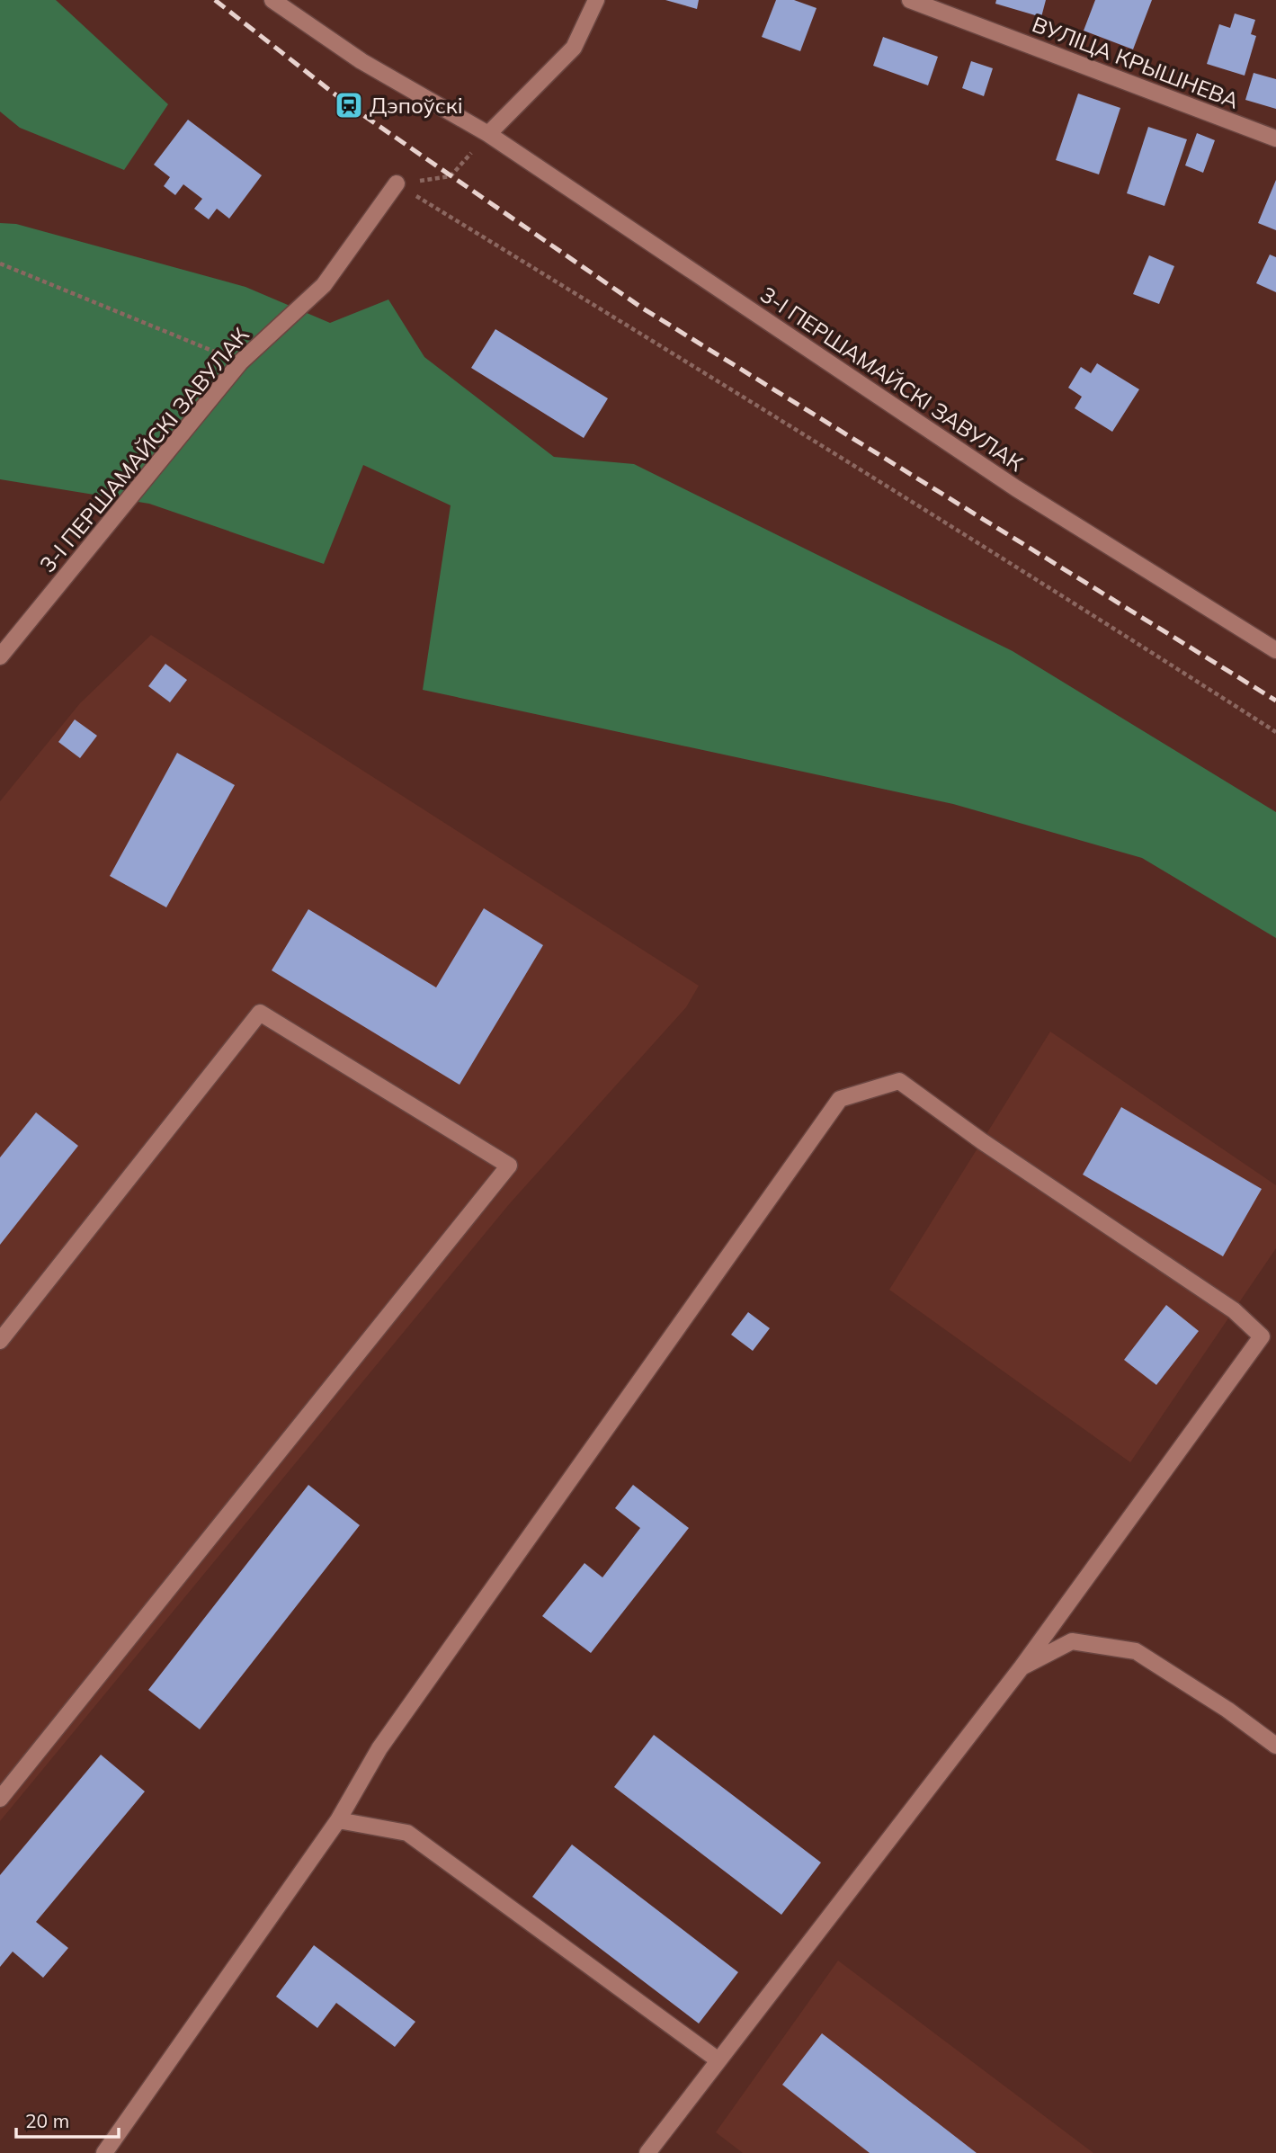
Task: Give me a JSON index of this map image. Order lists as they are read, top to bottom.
{
  "streets": {
    "street": ["ВУЛІЦА КРЫШНЕВА", "3-І ПЕРШАМАЙСКІ ЗАВУЛАК"]
  },
  "places": {
    "station": ["Дэпоўскі"]
  },
  "scale_bar": "20 m"
}
